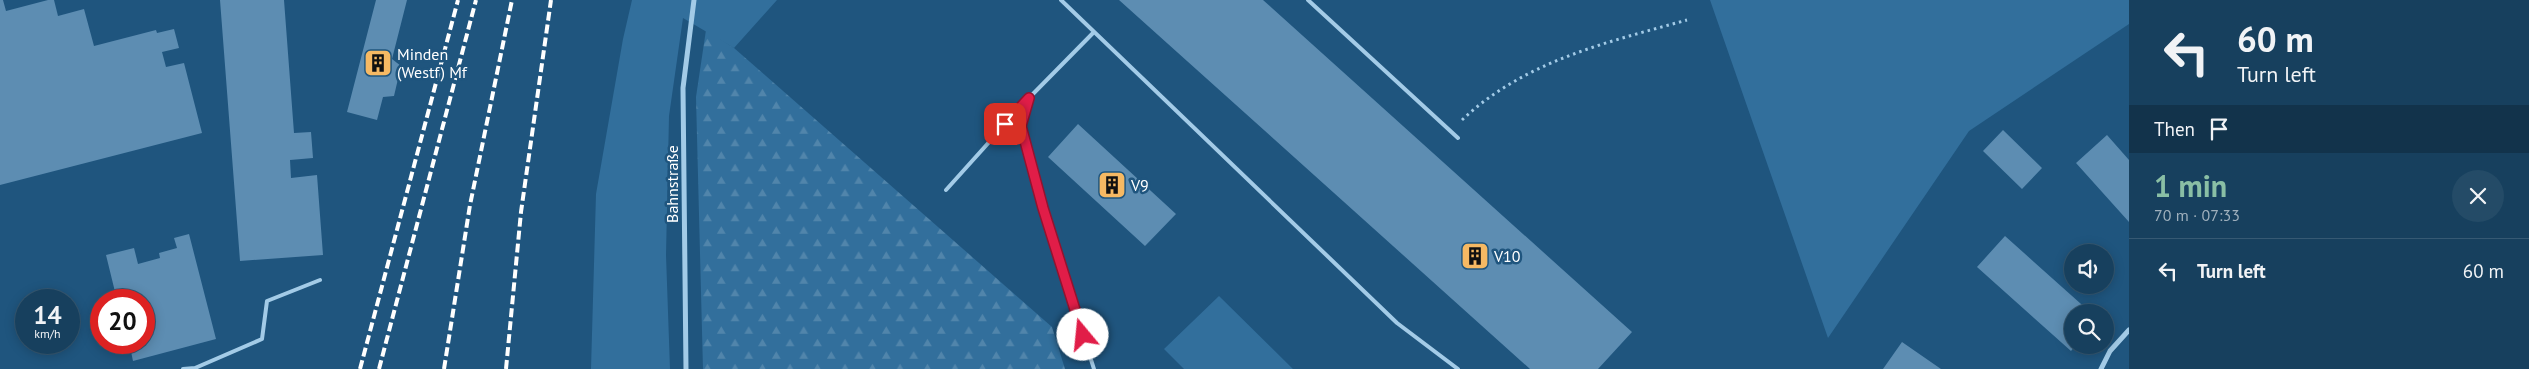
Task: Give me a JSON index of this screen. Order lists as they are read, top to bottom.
{
  "streets": {
    "street": ["Bahnstraße"]
  },
  "places": {
    "building": ["Minden (Westf) Mf", "V9", "V10"]
  },
  "page": {
    "turn": ["60 m", "Turn left"],
    "then": "Then",
    "heading": ["1 min", "70 m · 07:33"],
    "list": [
      {
        "name": "Turn left",
        "value": "60 m"
      }
    ],
    "speed": "14 km/h",
    "limit": "20"
  }
}
